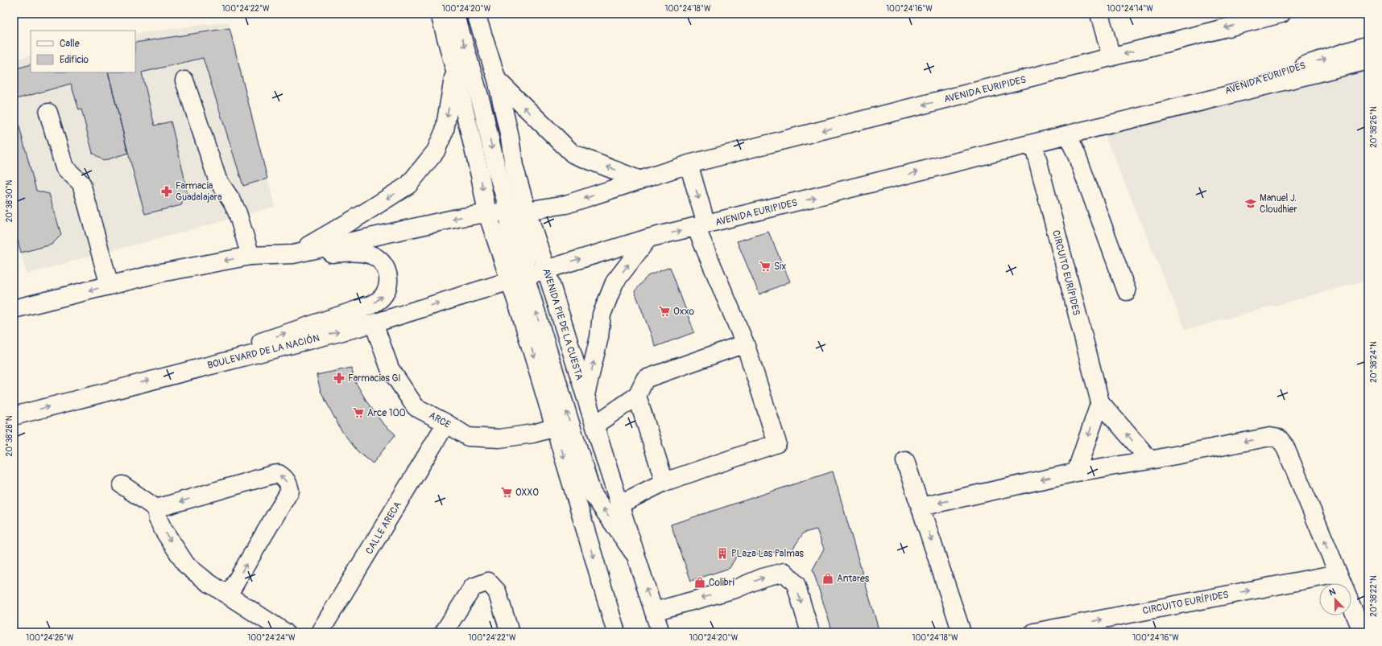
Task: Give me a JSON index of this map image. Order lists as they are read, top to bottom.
{
  "streets": {
    "street": [
      "AVENIDA EURIPIDES",
      "CIRCUITO EURÍPIDES",
      "AVENIDA PIE DE LA CUESTA",
      "BOULEVARD DE LA NACIÓN",
      "ARCE",
      "CALLE ARECA"
    ]
  },
  "crossings": [
    ["AVENIDA EURIPIDES", "CIRCUITO EURÍPIDES"],
    ["AVENIDA EURIPIDES", "AVENIDA PIE DE LA CUESTA"],
    ["AVENIDA EURIPIDES", "BOULEVARD DE LA NACIÓN"],
    ["BOULEVARD DE LA NACIÓN", "ARCE"],
    ["ARCE", "CALLE ARECA"]
  ],
  "places": {
    "pharmacy": ["Farmacia Guadalajara", "Farmacias GI"],
    "school or university": ["Manuel J. Cloudhier"],
    "supermarket": [
      "Six",
      "Oxxo",
      "Arce 100",
      "OXXO"
    ],
    "building": ["PLaza Las Palmas"],
    "shop": ["Antares", "Colibrí"]
  },
  "legend": ["Calle", "Edificio"],
  "north": "top",
  "coordinates": [
    "100°24'22\"W",
    "100°24'20\"W",
    "100°24'18\"W",
    "100°24'16\"W",
    "100°24'14\"W",
    "20°38'26\"N",
    "20°38'30\"N",
    "20°38'24\"N",
    "20°38'28\"N",
    "20°38'22\"N",
    "100°24'26\"W",
    "100°24'24\"W"
  ]
}
